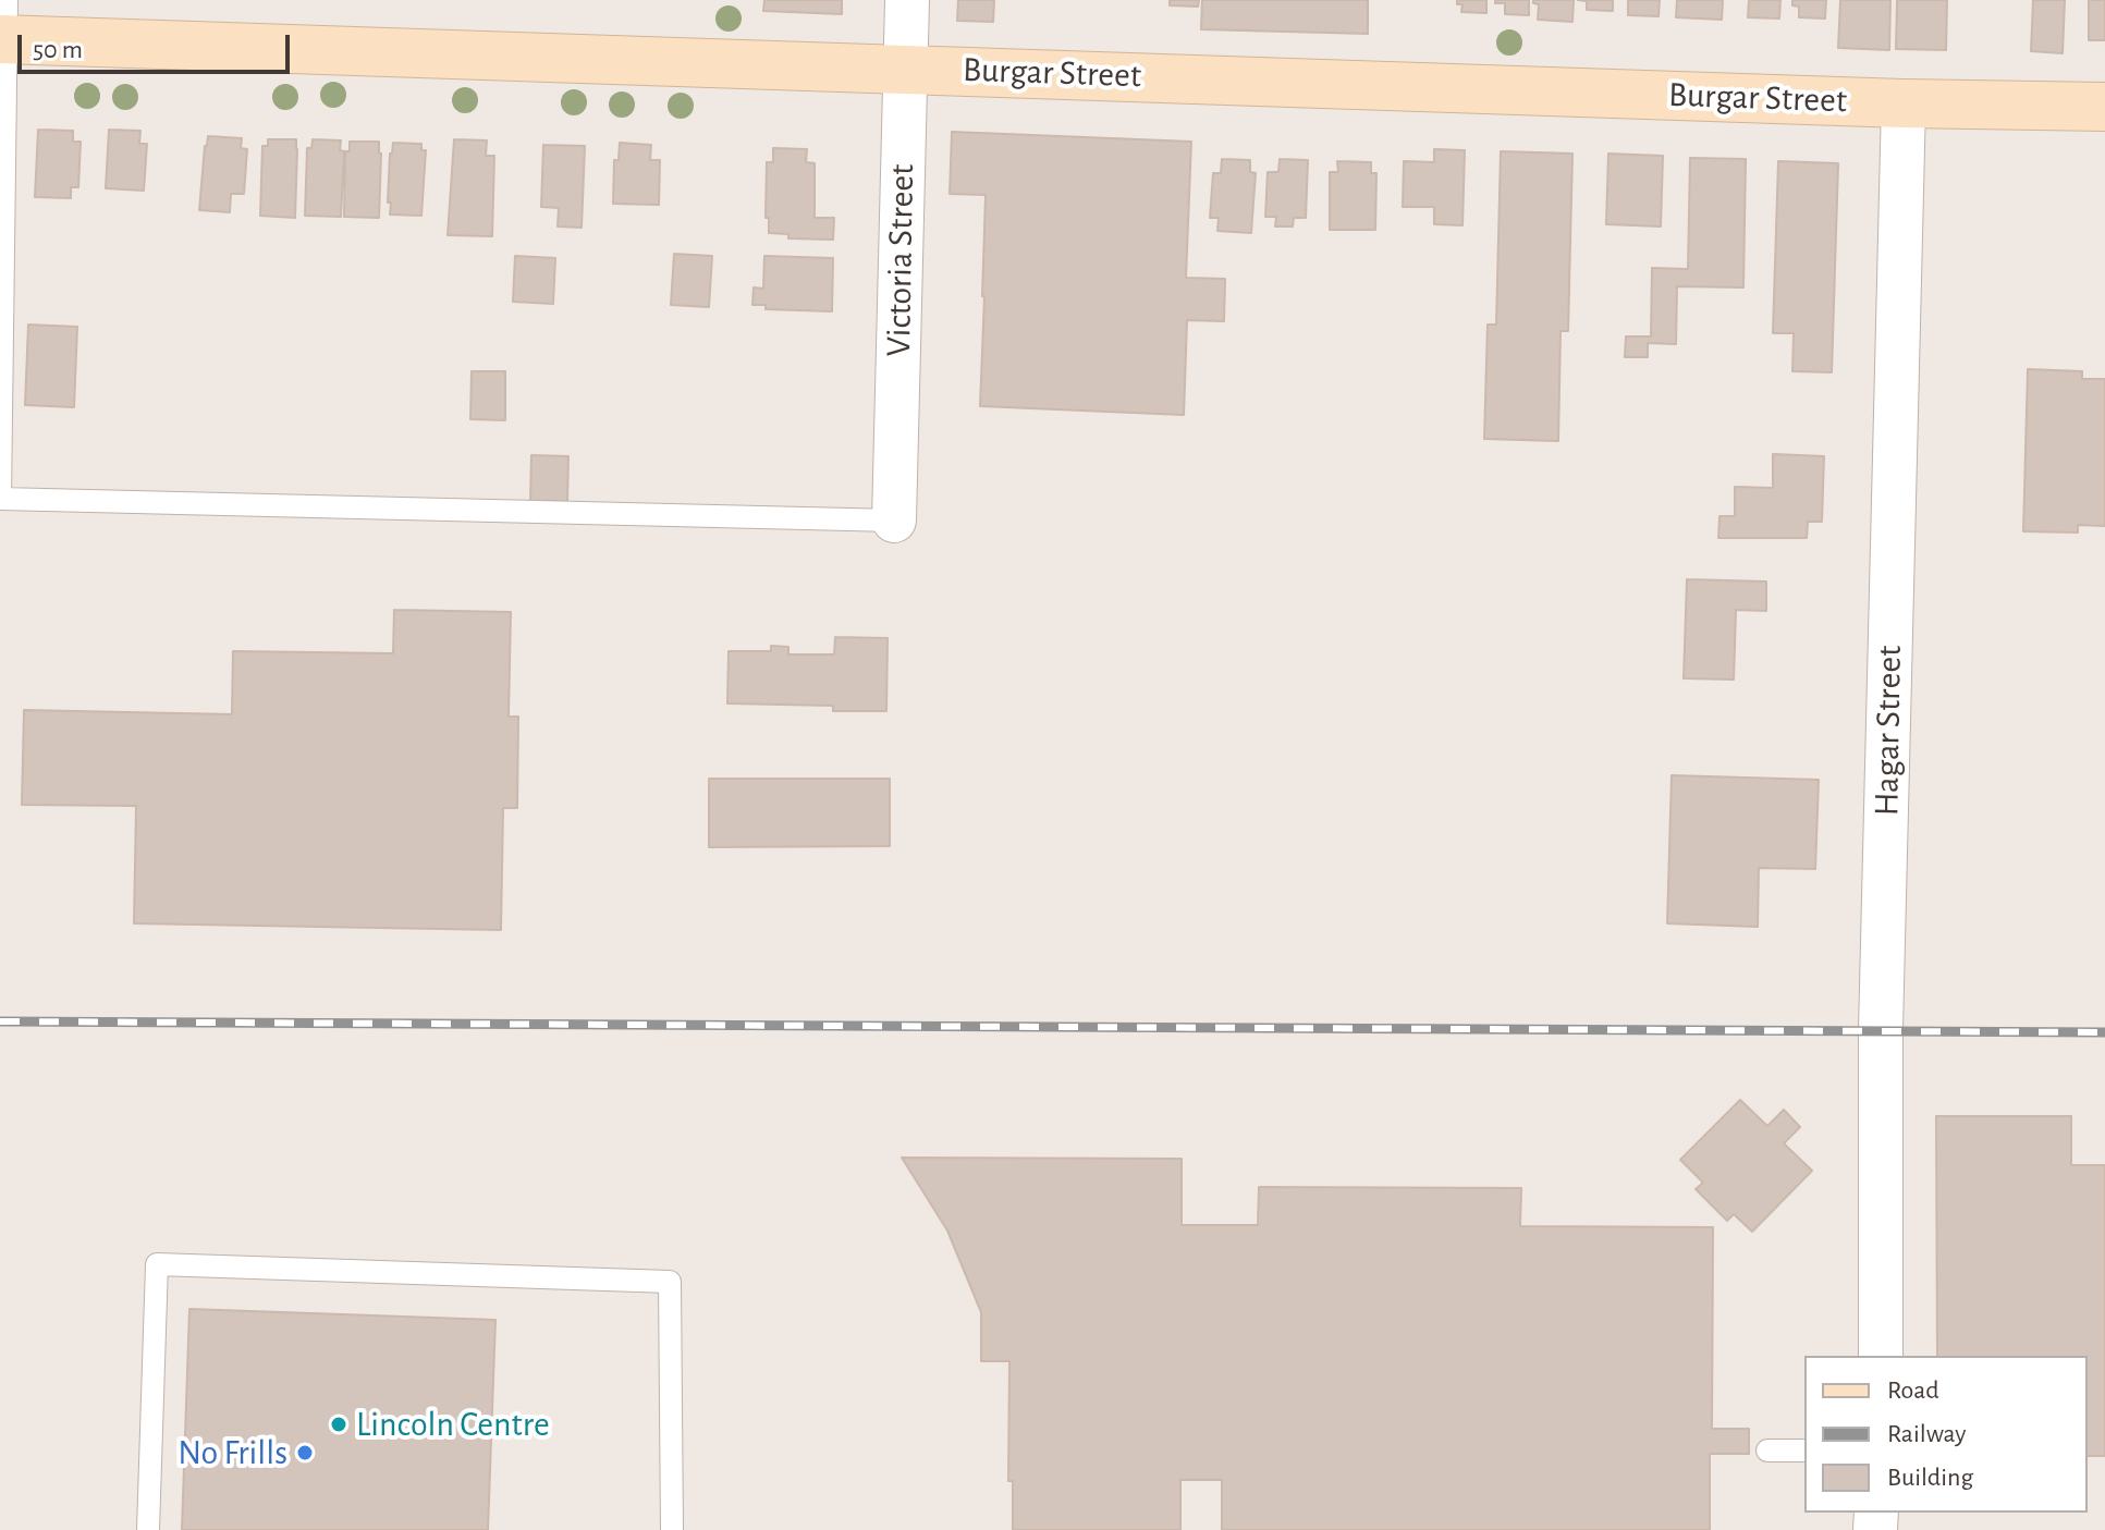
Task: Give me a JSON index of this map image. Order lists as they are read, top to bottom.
{
  "streets": {
    "street": ["Burgar Street", "Victoria Street", "Hagar Street"]
  },
  "crossings": [
    ["Burgar Street", "Victoria Street"],
    ["Burgar Street", "Hagar Street"]
  ],
  "places": ["Lincoln Centre", "No Frills"],
  "legend": ["Road", "Railway", "Building"],
  "scale_bar": "50 m"
}
